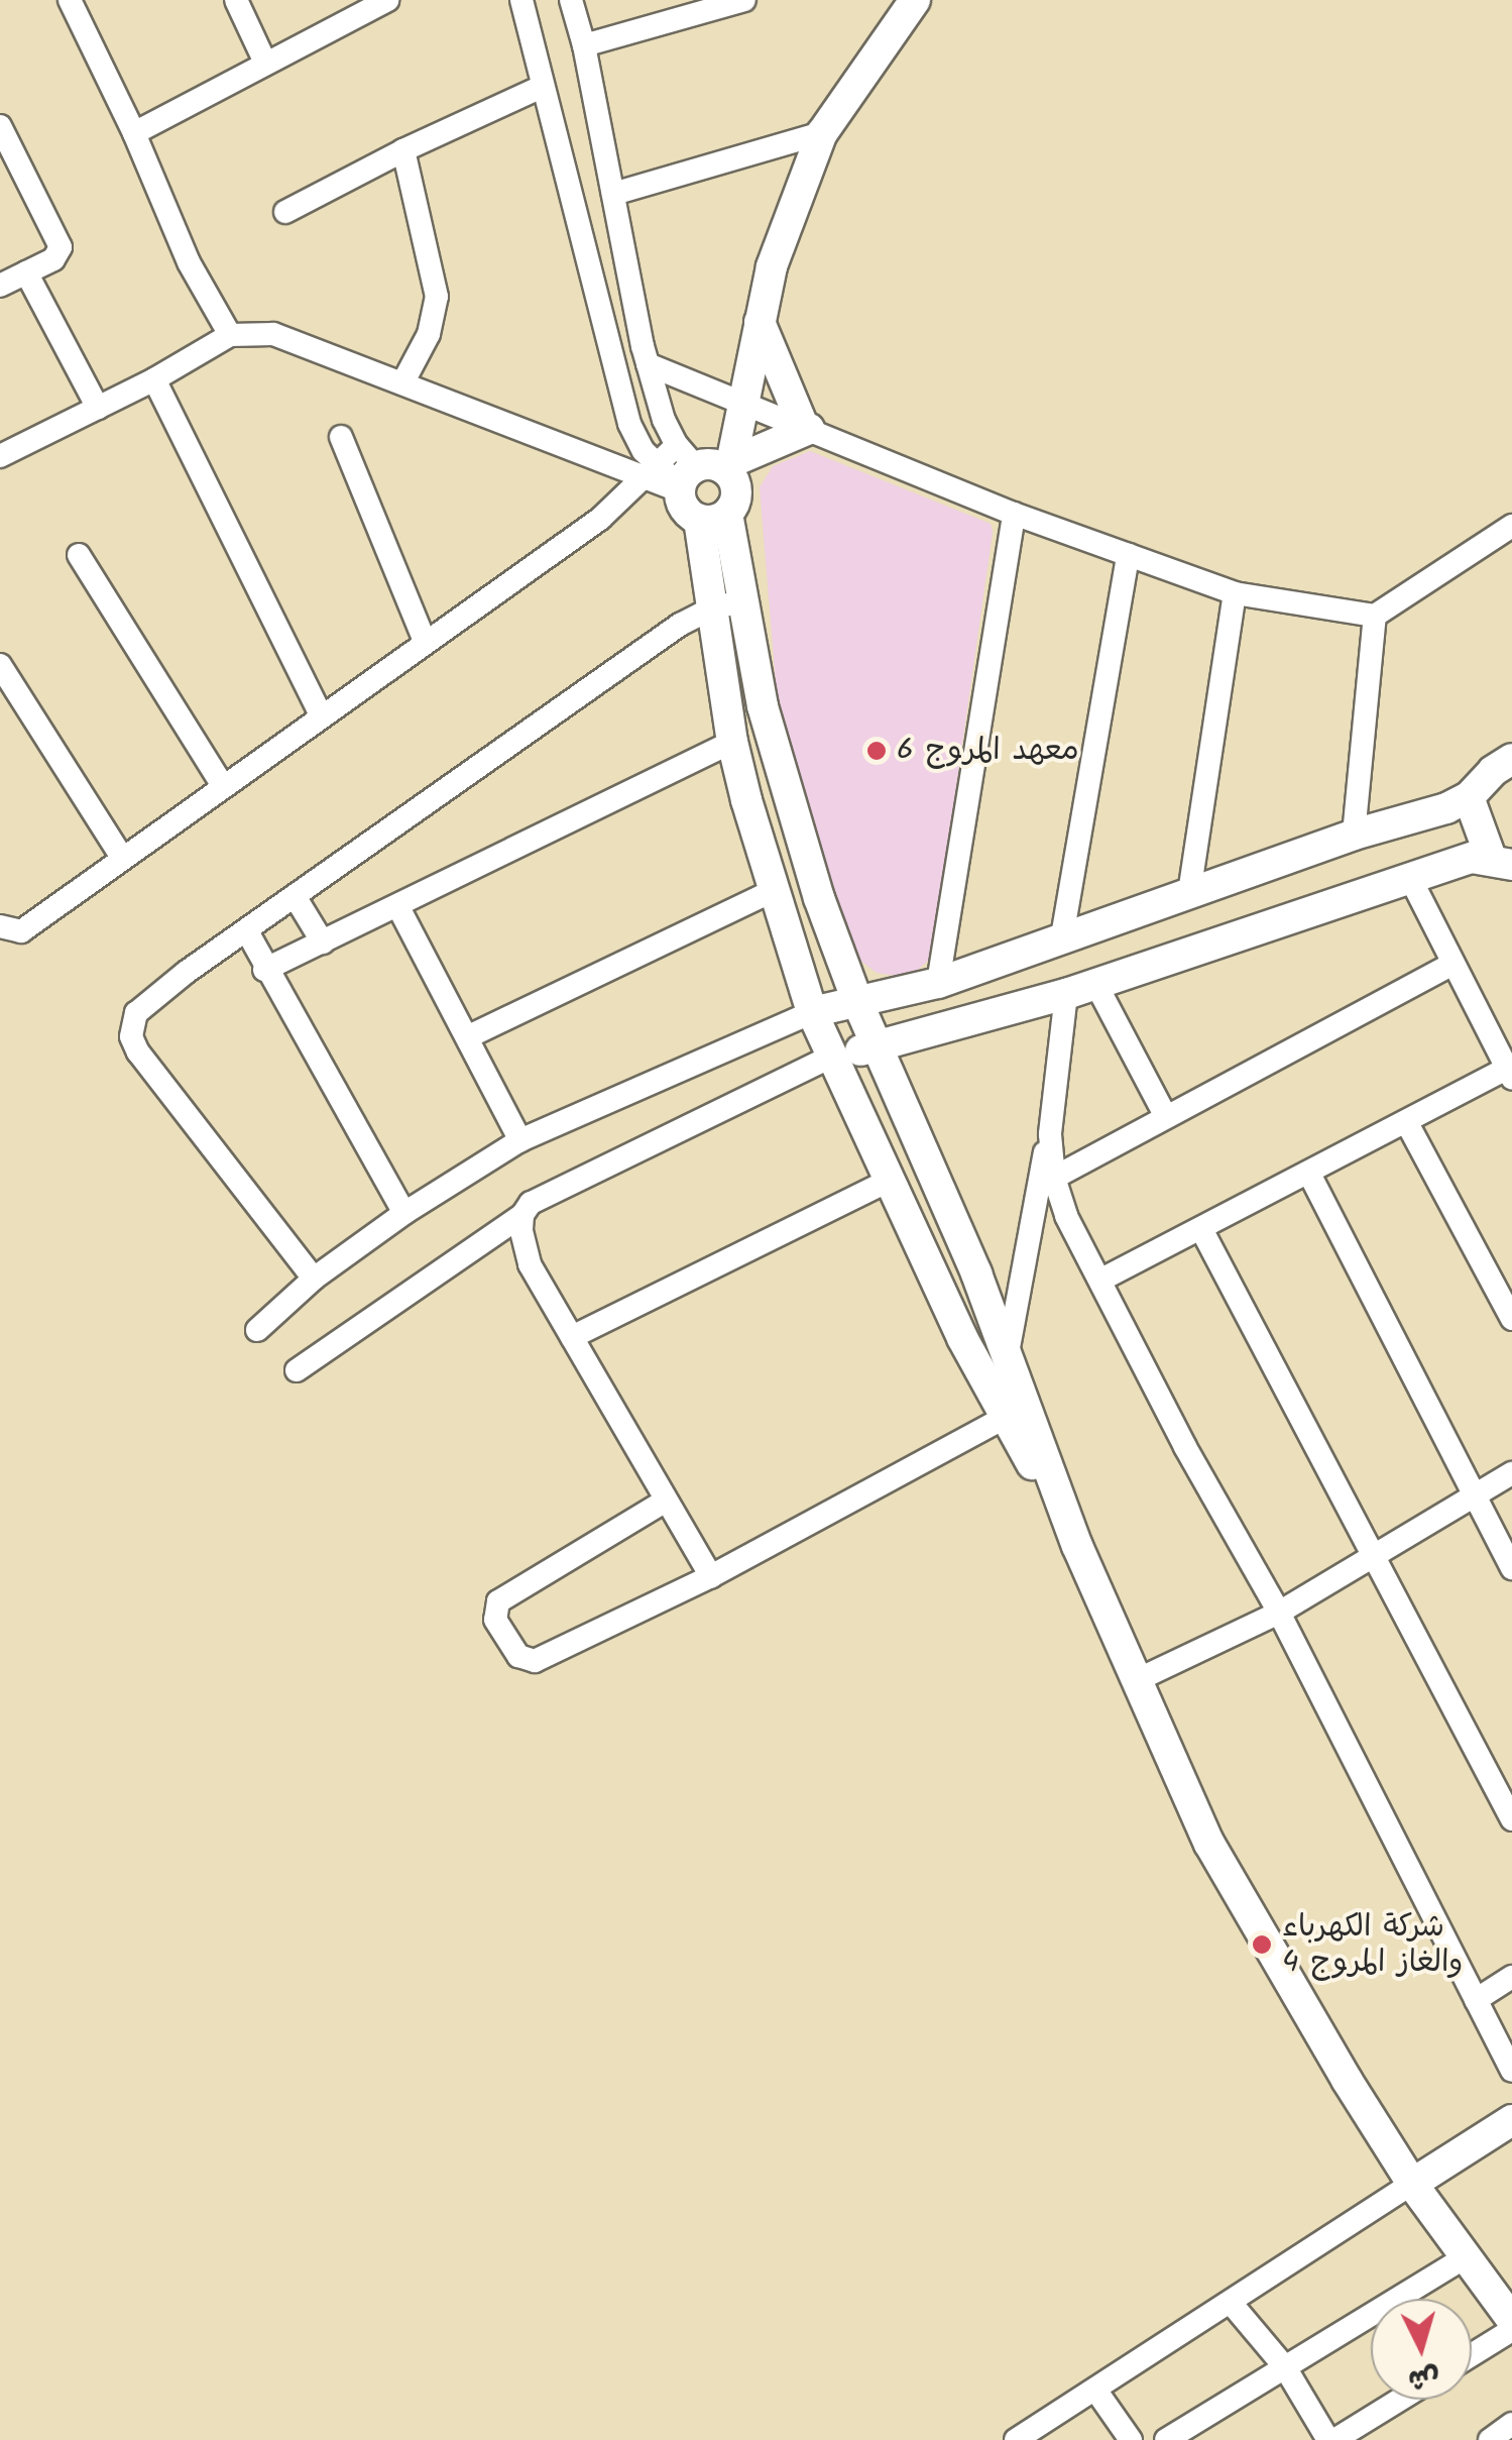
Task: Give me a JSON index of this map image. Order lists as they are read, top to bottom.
{
  "places": ["معهد المروج 6", "شركة الكهرباء والغاز المروج 4"],
  "north": "bottom"
}
